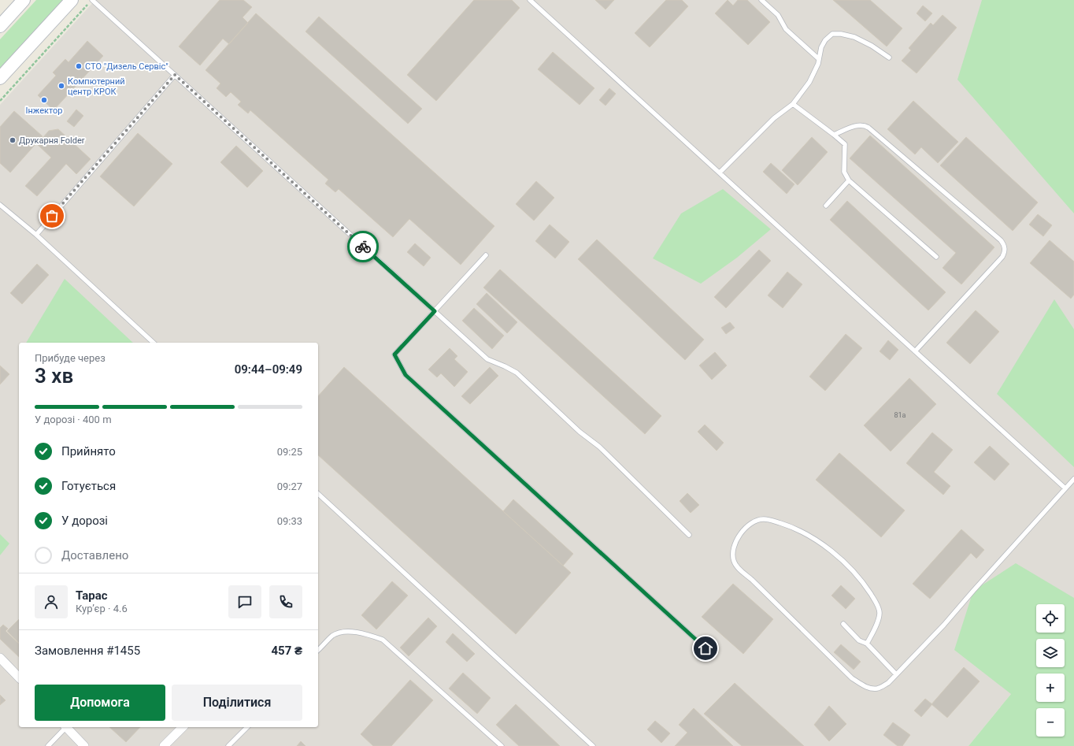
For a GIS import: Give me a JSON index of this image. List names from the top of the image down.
{
  "places": [
    "СТО \"Дизель Сервіс\"",
    "Компютерний центр КРОК",
    "Інжектор",
    "Друкарня Folder"
  ],
  "house_numbers": ["81а"],
  "page": {
    "heading": ["3 хв", "Прибуде через", "09:44–09:49"],
    "panel": [
      "Тарас",
      "Кур’єр · 4.6",
      "Замовлення #1455",
      "457 ₴"
    ],
    "bar": "У дорозі · 400 m",
    "list": [
      ["Прийнято", "09:25"],
      ["Готується", "09:27"],
      ["У дорозі", "09:33"],
      "Доставлено"
    ],
    "map_buttons": ["+", "−"],
    "buttons": ["Допомога", "Поділитися"]
  }
}
